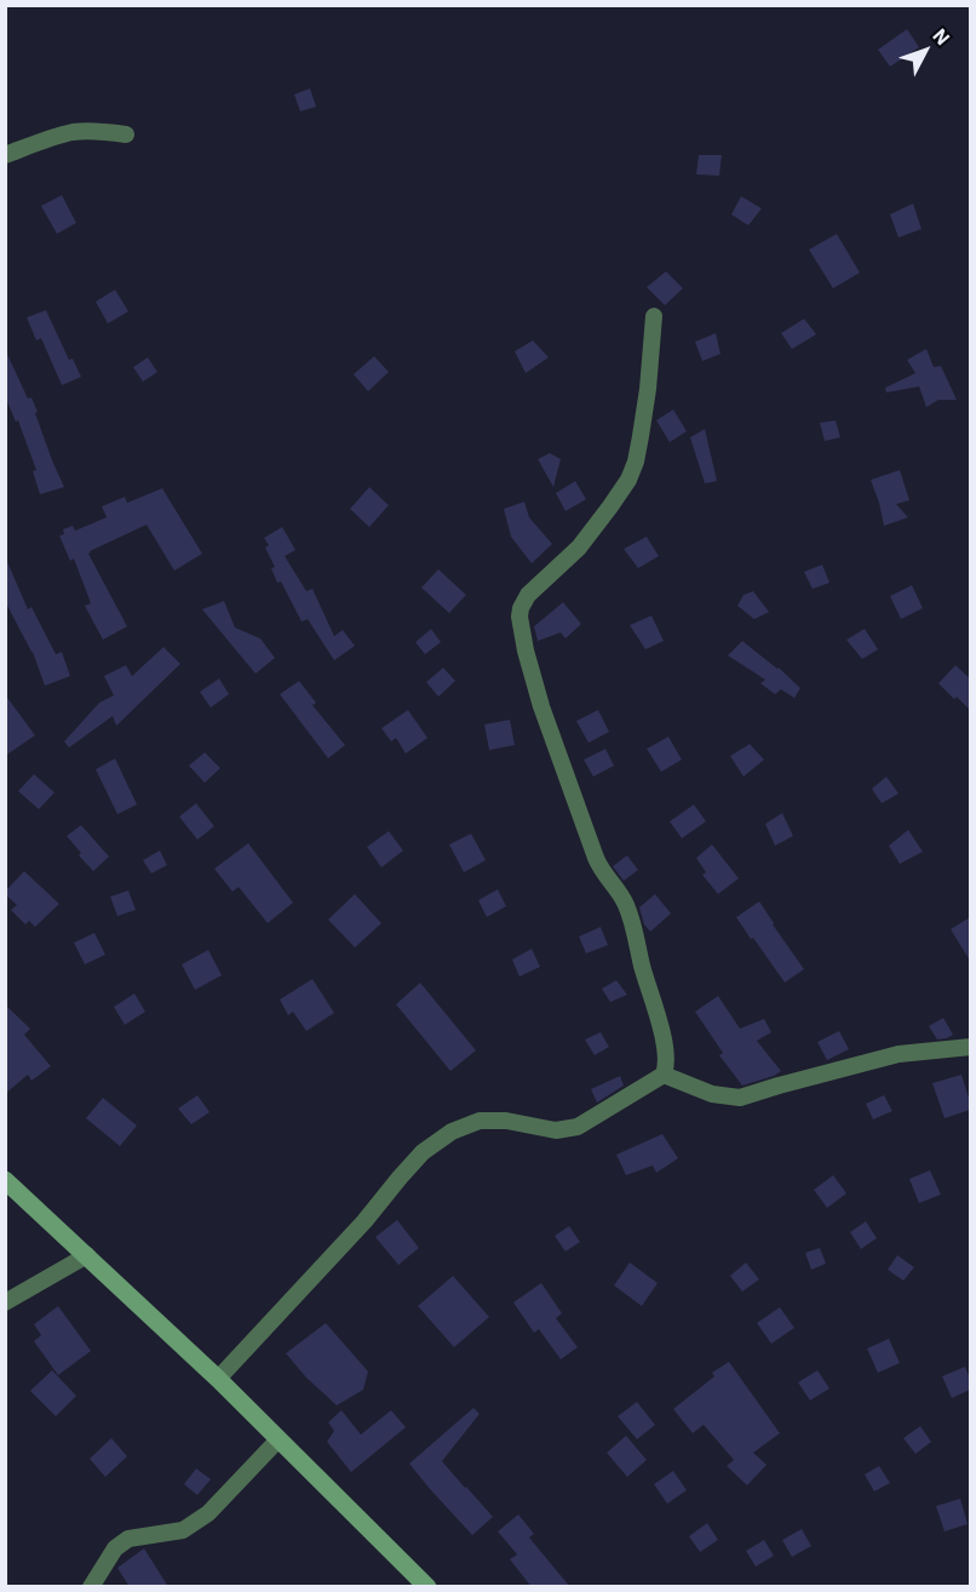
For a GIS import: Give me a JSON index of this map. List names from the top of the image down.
{
  "north": "top right"
}
